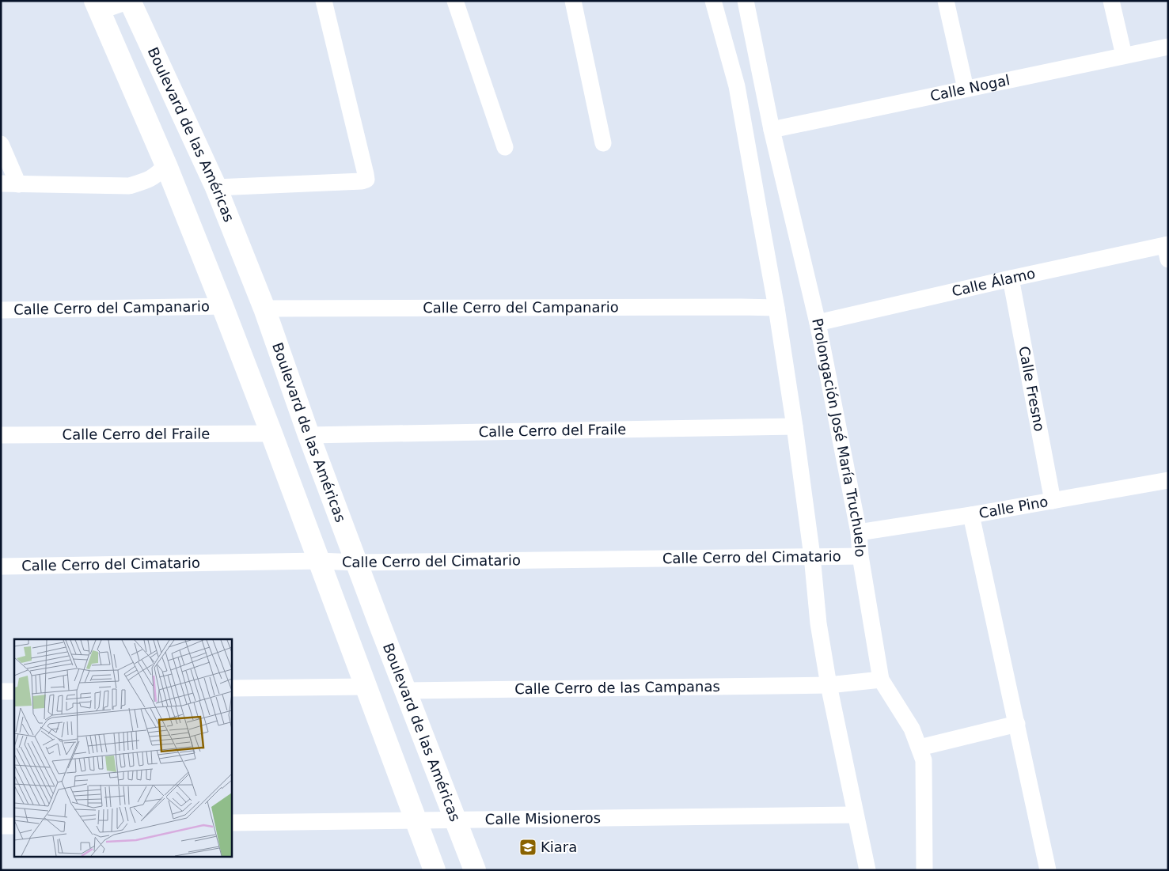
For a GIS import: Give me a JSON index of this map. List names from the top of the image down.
{
  "streets": {
    "main road": ["Boulevard de las Américas"],
    "street": [
      "Calle Nogal",
      "Calle Álamo",
      "Calle Cerro del Campanario",
      "Calle Fresno",
      "Calle Cerro del Fraile",
      "Prolongación José María Truchuelo",
      "Calle Pino",
      "Calle Cerro del Cimatario",
      "Calle Cerro de las Campanas",
      "Calle Misioneros"
    ]
  },
  "crossings": [
    ["Calle Nogal", "Prolongación José María Truchuelo"],
    ["Boulevard de las Américas", "Calle Cerro del Campanario"],
    ["Boulevard de las Américas", "Calle Cerro del Fraile"],
    ["Boulevard de las Américas", "Calle Cerro del Cimatario"],
    ["Boulevard de las Américas", "Calle Cerro de las Campanas"],
    ["Boulevard de las Américas", "Calle Misioneros"],
    ["Calle Álamo", "Calle Fresno"],
    ["Calle Álamo", "Prolongación José María Truchuelo"],
    ["Calle Fresno", "Calle Pino"],
    ["Prolongación José María Truchuelo", "Calle Pino"],
    ["Prolongación José María Truchuelo", "Calle Cerro del Cimatario"],
    ["Prolongación José María Truchuelo", "Calle Cerro de las Campanas"]
  ],
  "places": {
    "school or university": ["Kiara"]
  }
}
